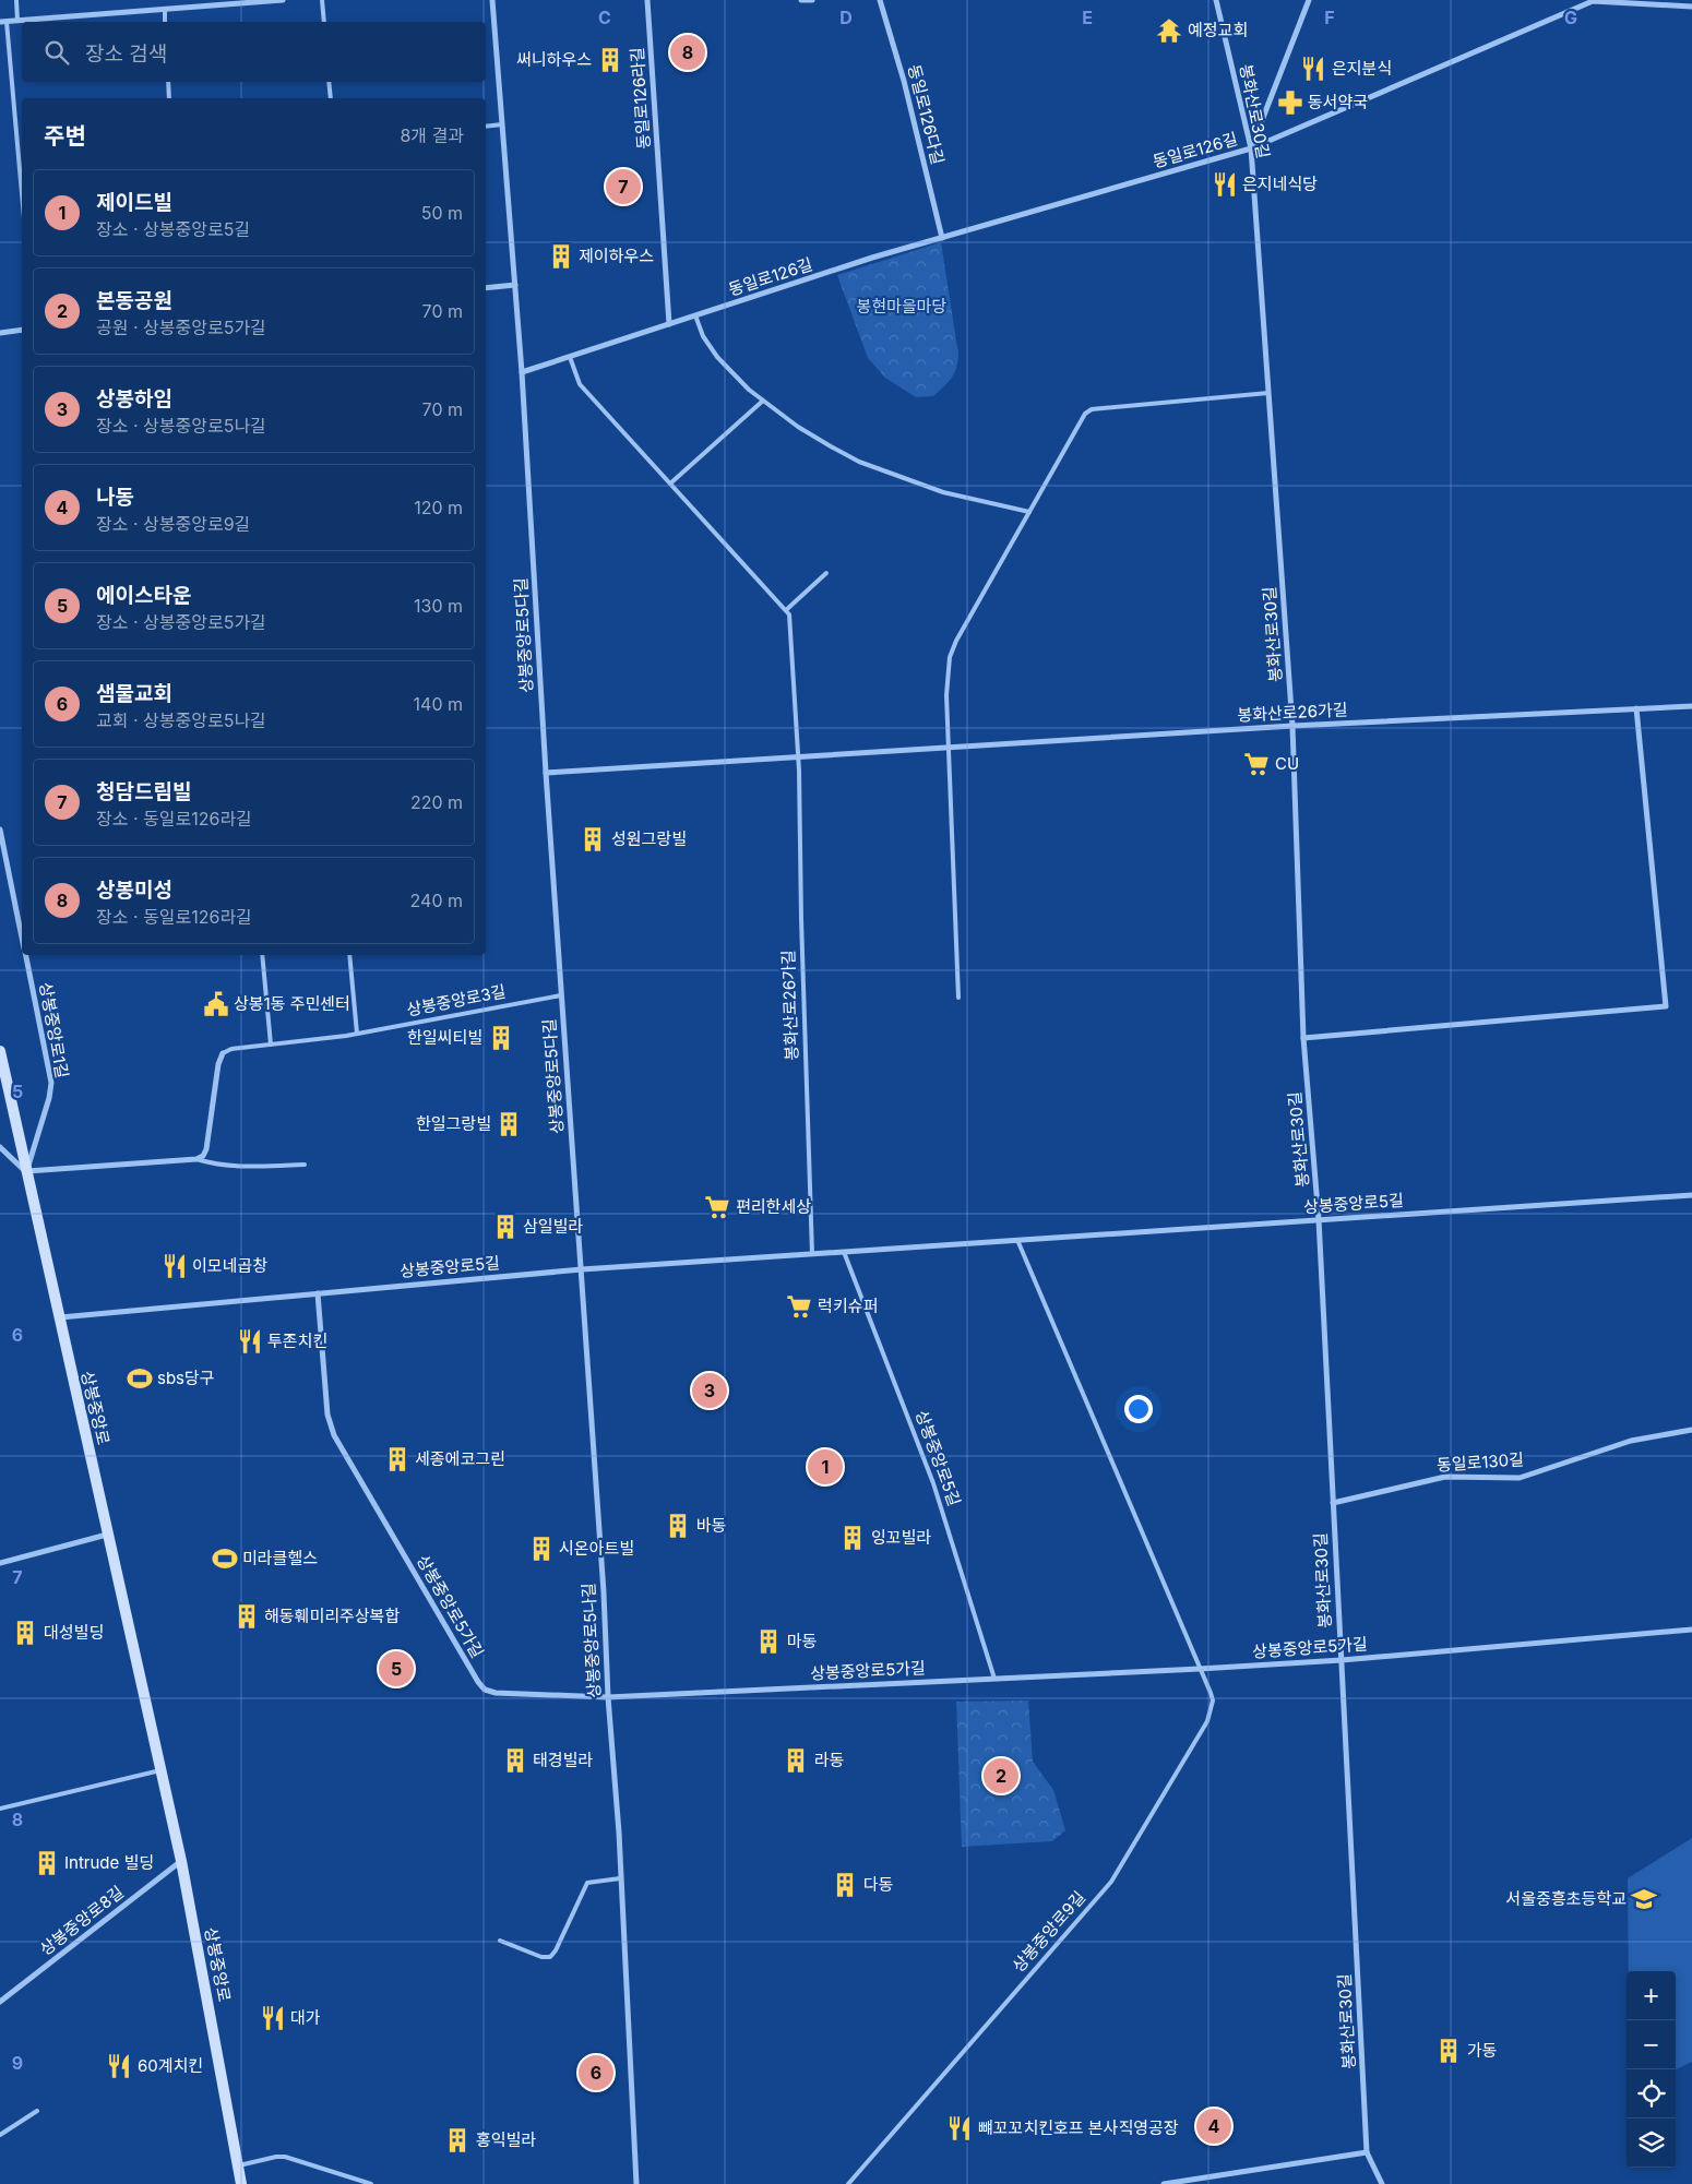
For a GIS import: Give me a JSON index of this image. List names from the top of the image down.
{
  "streets": {
    "main road": ["상봉중앙로"],
    "street": [
      "동일로126라길",
      "봉화산로30길",
      "동일로126다길",
      "동일로126길",
      "상봉중앙로5다길",
      "봉화산로26가길",
      "상봉중앙로3길",
      "상봉중앙로1길",
      "상봉중앙로5길",
      "동일로130길",
      "상봉중앙로5가길",
      "상봉중앙로5나길",
      "상봉중앙로8길"
    ],
    "lane": ["상봉중앙로9길"]
  },
  "crossings": [
    ["동일로126라길", "동일로126길"],
    ["봉화산로30길", "동일로126길"],
    ["봉화산로30길", "봉화산로26가길"],
    ["봉화산로30길", "상봉중앙로5길"],
    ["봉화산로30길", "동일로130길"],
    ["봉화산로30길", "상봉중앙로5가길"],
    ["동일로126다길", "동일로126길"],
    ["동일로126길", "상봉중앙로5다길"],
    ["상봉중앙로5다길", "봉화산로26가길"],
    ["상봉중앙로5다길", "상봉중앙로3길"],
    ["상봉중앙로5다길", "상봉중앙로5길"],
    ["상봉중앙로5다길", "상봉중앙로5나길"],
    ["봉화산로26가길", "상봉중앙로5길"],
    ["상봉중앙로1길", "상봉중앙로"],
    ["상봉중앙로5길", "상봉중앙로"],
    ["상봉중앙로5길", "상봉중앙로5가길"],
    ["상봉중앙로5길", "상봉중앙로5나길"],
    ["상봉중앙로", "상봉중앙로8길"],
    ["상봉중앙로5가길", "상봉중앙로5나길"],
    ["상봉중앙로5가길", "상봉중앙로9길"]
  ],
  "parks": ["봉현마을마당"],
  "places": {
    "temple": ["예정교회"],
    "building": [
      "써니하우스",
      "제이하우스",
      "성원그랑빌",
      "한일씨티빌",
      "한일그랑빌",
      "삼일빌라",
      "세종에코그린",
      "바동",
      "잉꼬빌라",
      "시온아트빌",
      "해동훼미리주상복합",
      "대성빌딩",
      "마동",
      "태경빌라",
      "라동",
      "Intrude 빌딩",
      "다동",
      "가동",
      "홍익빌라"
    ],
    "restaurant": [
      "은지분식",
      "은지네식당",
      "이모네곱창",
      "투존치킨",
      "대가",
      "60계치킨",
      "뺴꼬꼬치킨호프 본사직영공장"
    ],
    "pharmacy": ["동서약국"],
    "supermarket": ["CU", "편리한세상", "럭키슈퍼"],
    "public building": ["상봉1동 주민센터"],
    "sports": ["sbs당구", "미라클헬스"],
    "school or university": ["서울중흥초등학교"]
  },
  "page": {
    "search": "장소 검색",
    "pins": [
      "8",
      "7",
      "3",
      "1",
      "5",
      "2",
      "6",
      "4"
    ],
    "heading": ["주변", "8개 결과"],
    "list": [
      {
        "mark": "1",
        "name": "제이드빌",
        "note": "장소 · 상봉중앙로5길",
        "value": "50 m"
      },
      {
        "mark": "2",
        "name": "본동공원",
        "note": "공원 · 상봉중앙로5가길",
        "value": "70 m"
      },
      {
        "mark": "3",
        "name": "상봉하임",
        "note": "장소 · 상봉중앙로5나길",
        "value": "70 m"
      },
      {
        "mark": "4",
        "name": "나동",
        "note": "장소 · 상봉중앙로9길",
        "value": "120 m"
      },
      {
        "mark": "5",
        "name": "에이스타운",
        "note": "장소 · 상봉중앙로5가길",
        "value": "130 m"
      },
      {
        "mark": "6",
        "name": "샘물교회",
        "note": "교회 · 상봉중앙로5나길",
        "value": "140 m"
      },
      {
        "mark": "7",
        "name": "청담드림빌",
        "note": "장소 · 동일로126라길",
        "value": "220 m"
      },
      {
        "mark": "8",
        "name": "상봉미성",
        "note": "장소 · 동일로126라길",
        "value": "240 m"
      }
    ],
    "map_buttons": ["+", "−"]
  },
  "grid": {
    "columns": [
      "C",
      "D",
      "E",
      "F",
      "G"
    ],
    "rows": [
      "5",
      "6",
      "7",
      "8",
      "9"
    ]
  }
}
